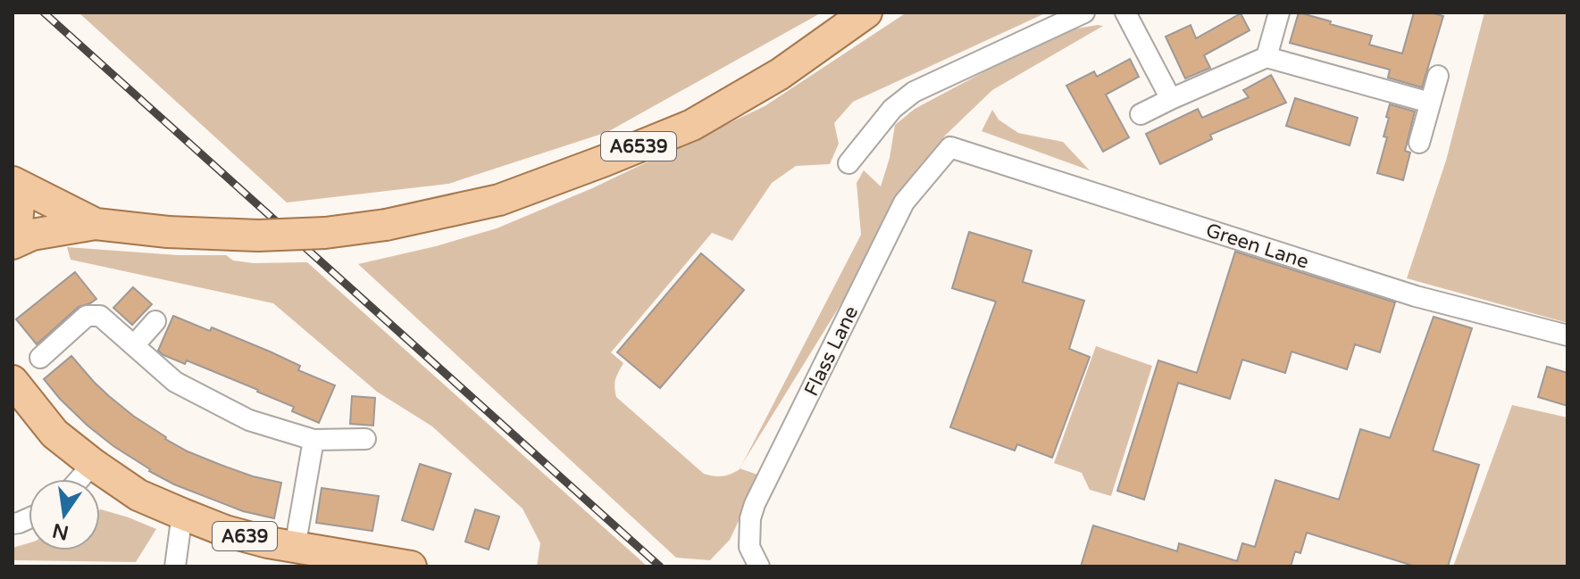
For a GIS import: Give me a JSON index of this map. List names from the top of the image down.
{
  "streets": {
    "main road": ["A6539", "A639"],
    "street": ["Green Lane", "Flass Lane"]
  },
  "crossings": [
    ["Green Lane", "Flass Lane"]
  ],
  "north": "bottom"
}
